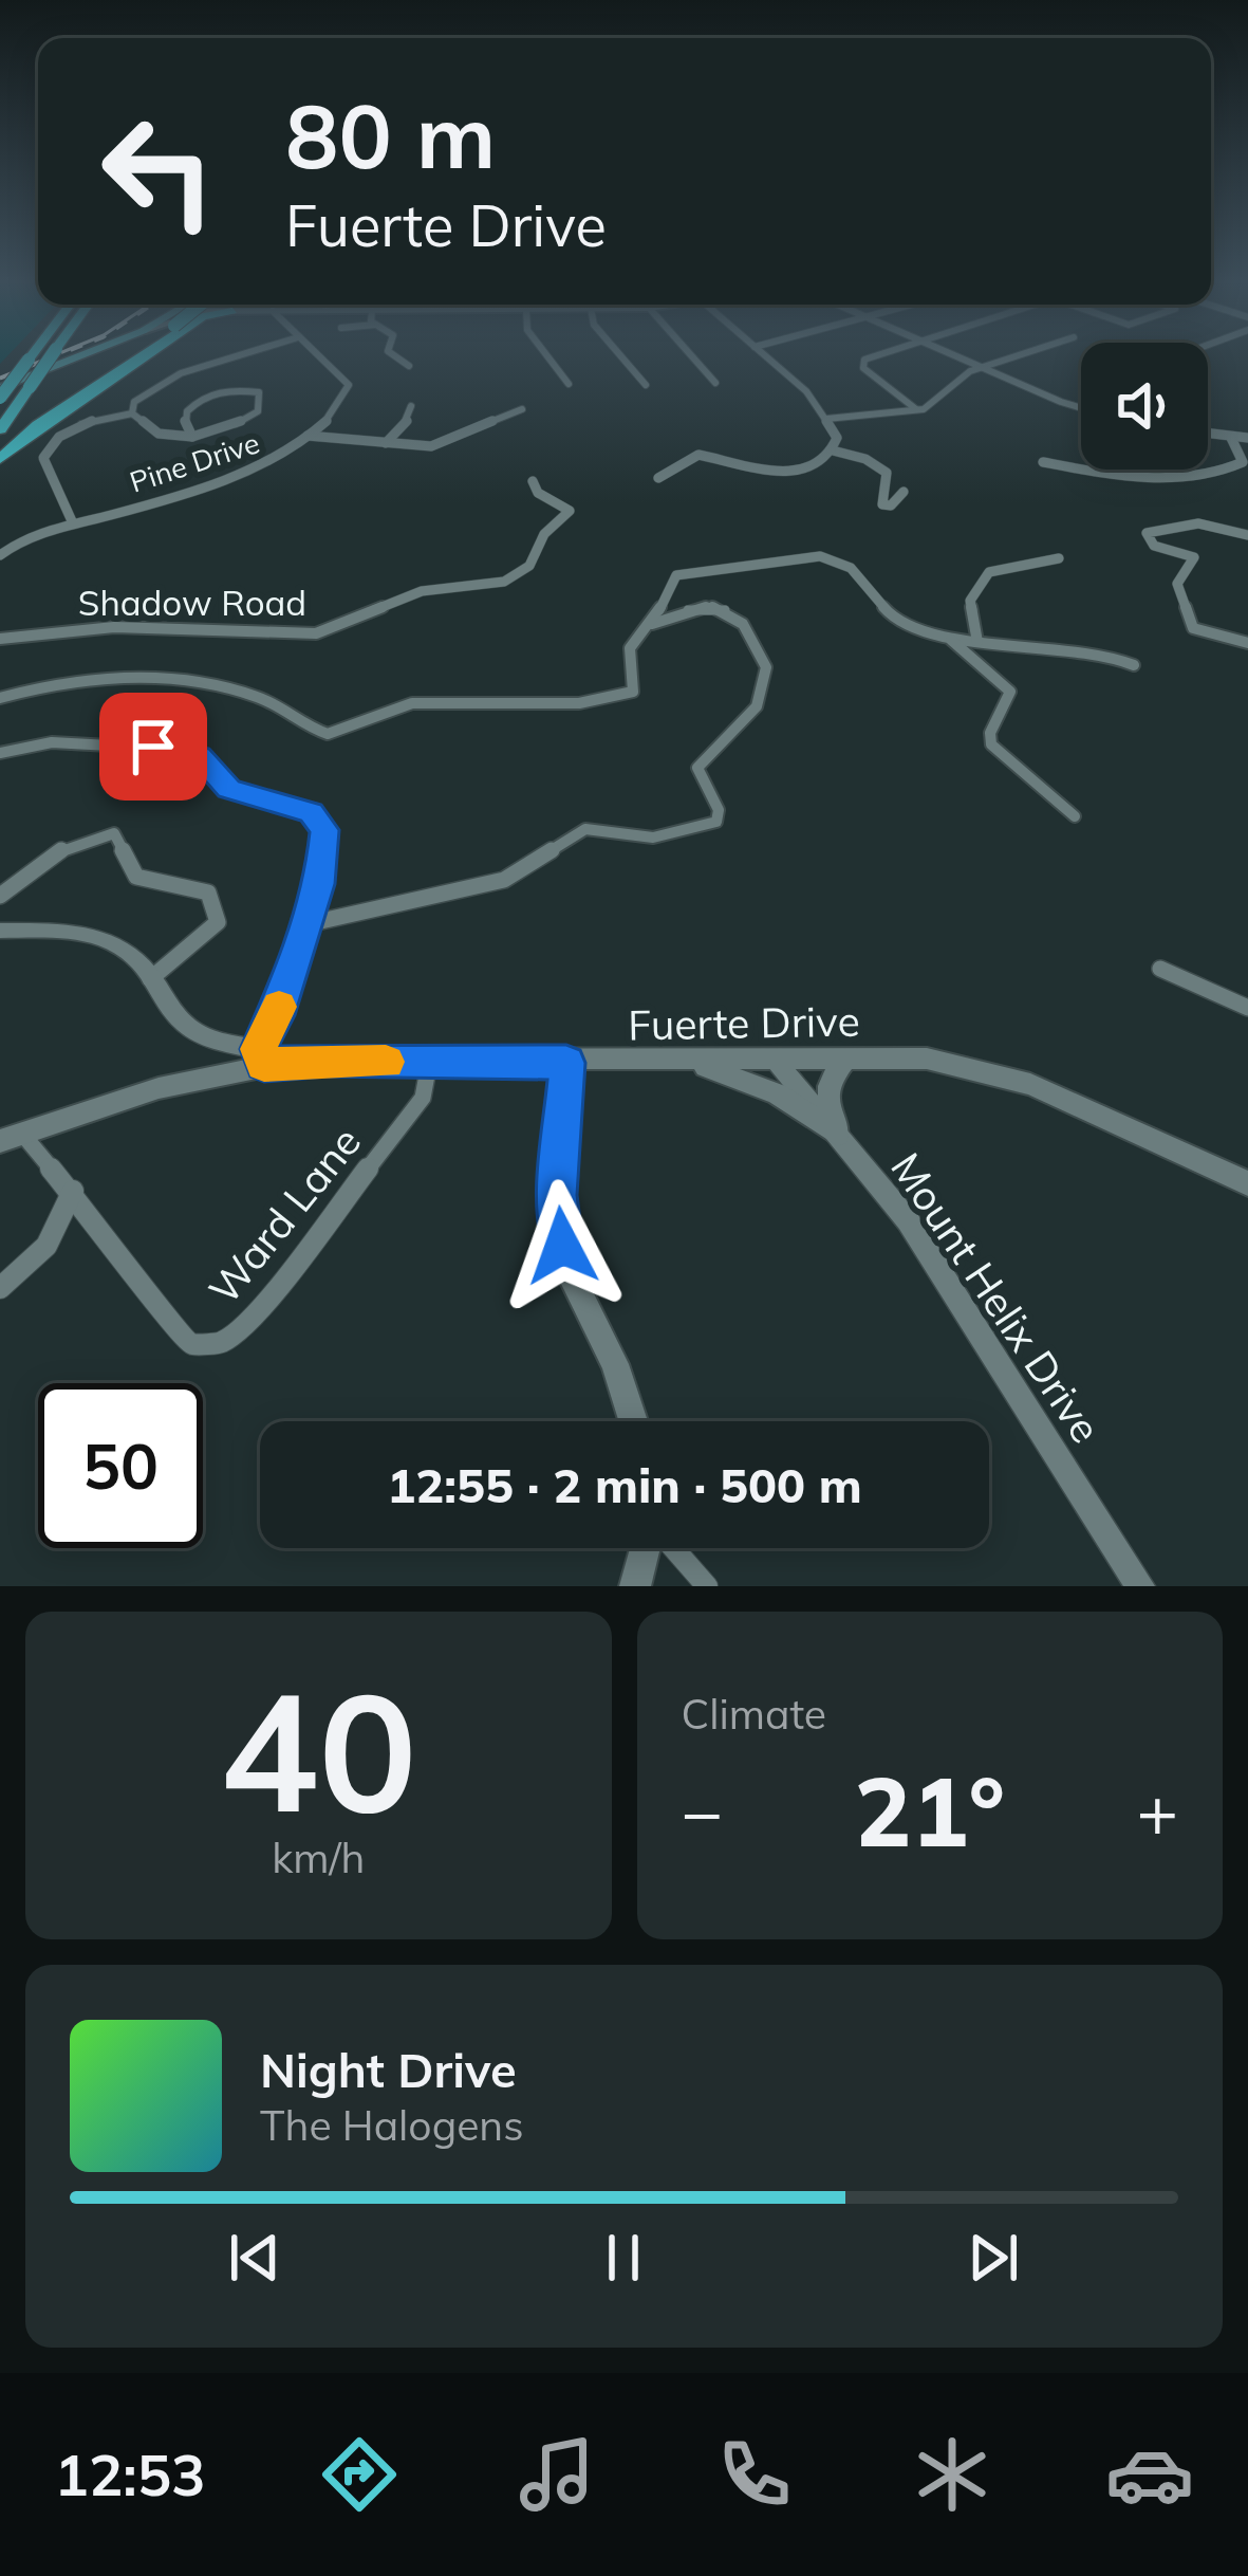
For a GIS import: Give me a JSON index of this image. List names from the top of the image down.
{
  "streets": {
    "main road": ["Fuerte Drive"],
    "street": [
      "Pine Drive",
      "Shadow Road",
      "Ward Lane",
      "Mount Helix Drive"
    ]
  },
  "crossings": [
    ["Fuerte Drive", "Ward Lane"],
    ["Fuerte Drive", "Mount Helix Drive"]
  ],
  "page": {
    "turn": ["80 m", "Fuerte Drive"],
    "limit": "50",
    "trip": "12:55 · 2 min · 500 m",
    "tile": [
      ["40", "km/h"],
      "Climate"
    ],
    "heat": ["−", "21°", "+"],
    "song": ["Night Drive", "The Halogens"],
    "tabs": "12:53"
  }
}
